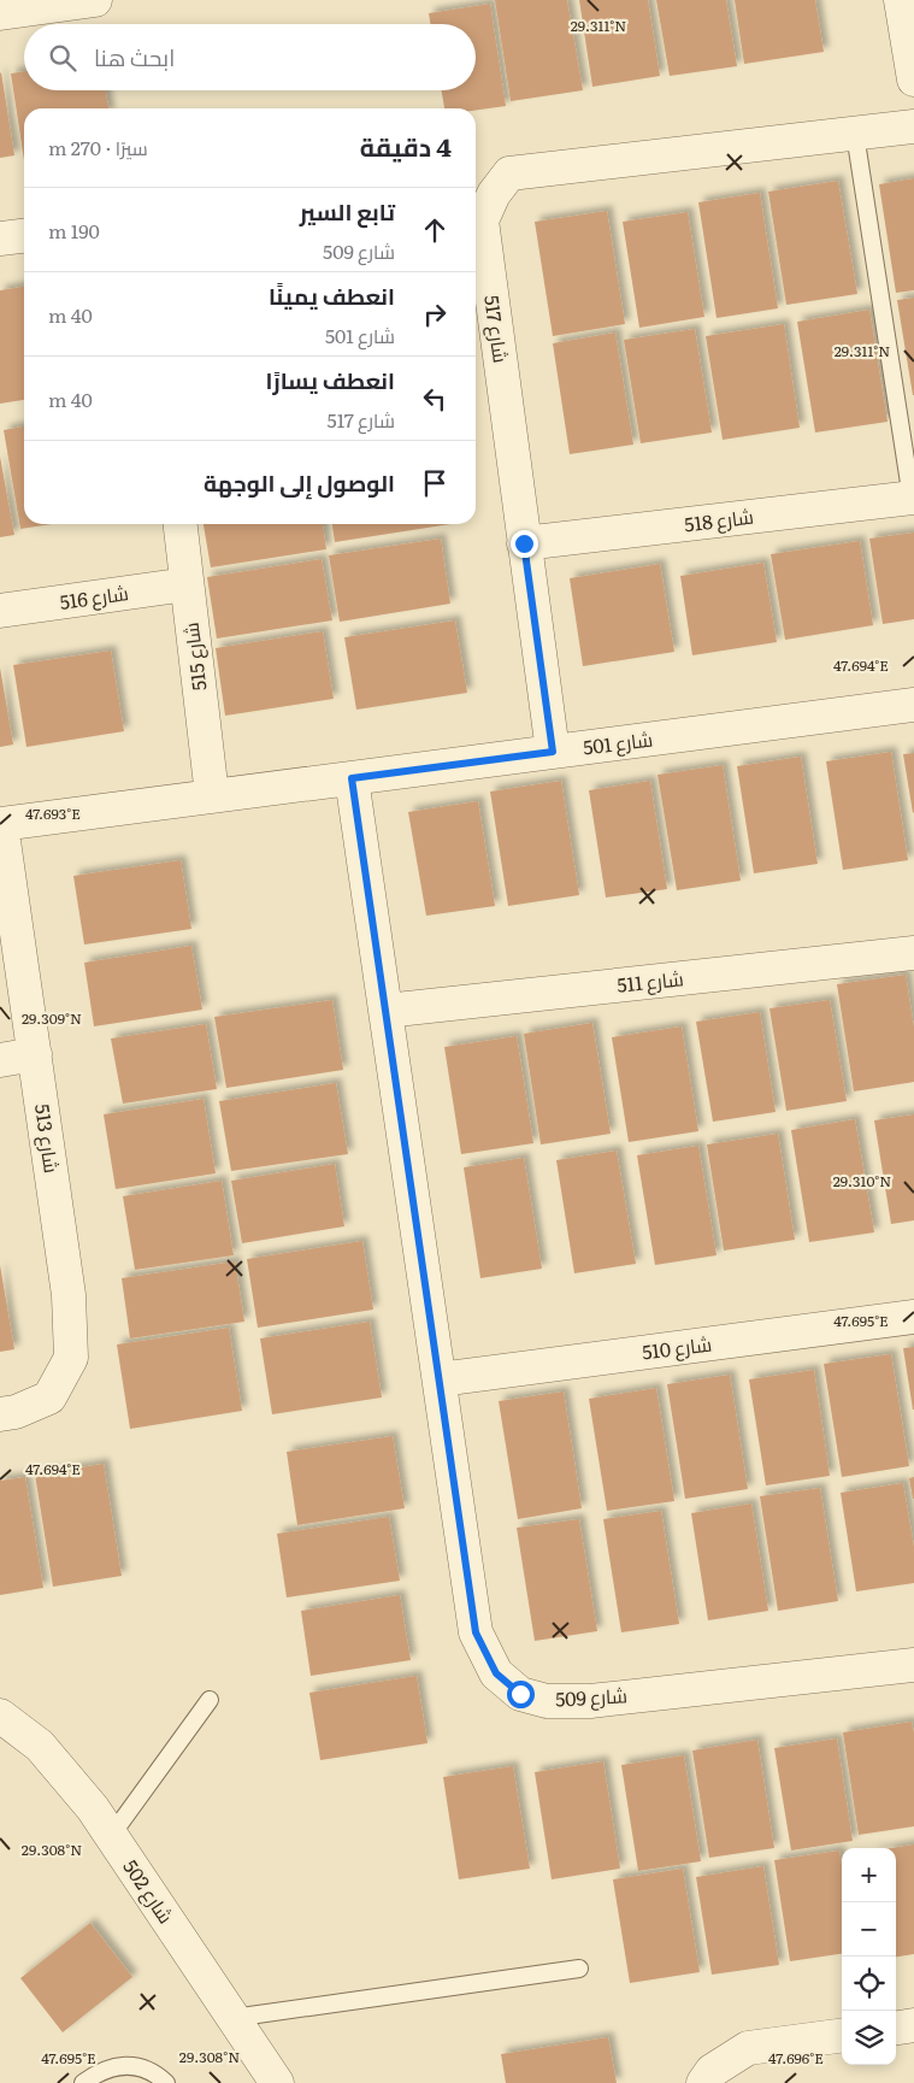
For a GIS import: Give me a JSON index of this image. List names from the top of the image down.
{
  "streets": {
    "street": [
      "شارع 517",
      "شارع 518",
      "شارع 516",
      "شارع 515",
      "شارع 501",
      "شارع 511",
      "شارع 513",
      "شارع 510",
      "شارع 509",
      "شارع 502"
    ]
  },
  "crossings": [
    ["شارع 517", "شارع 518"],
    ["شارع 517", "شارع 501"],
    ["شارع 516", "شارع 515"],
    ["شارع 515", "شارع 501"],
    ["شارع 501", "شارع 513"],
    ["شارع 501", "شارع 509"],
    ["شارع 511", "شارع 509"],
    ["شارع 510", "شارع 509"]
  ],
  "page": {
    "search": "ابحث هنا",
    "heading": ["4 دقيقة", "سيرًا · 270 m"],
    "list": [
      ["تابع السير", "شارع 509", "190 m"],
      ["انعطف يمينًا", "شارع 501", "40 m"],
      ["انعطف يسارًا", "شارع 517", "40 m"],
      "الوصول إلى الوجهة"
    ],
    "map_buttons": ["+", "−"]
  },
  "coordinates": [
    "29.311°N",
    "47.694°E",
    "47.693°E",
    "29.309°N",
    "29.310°N",
    "47.695°E",
    "29.308°N",
    "47.696°E"
  ]
}
